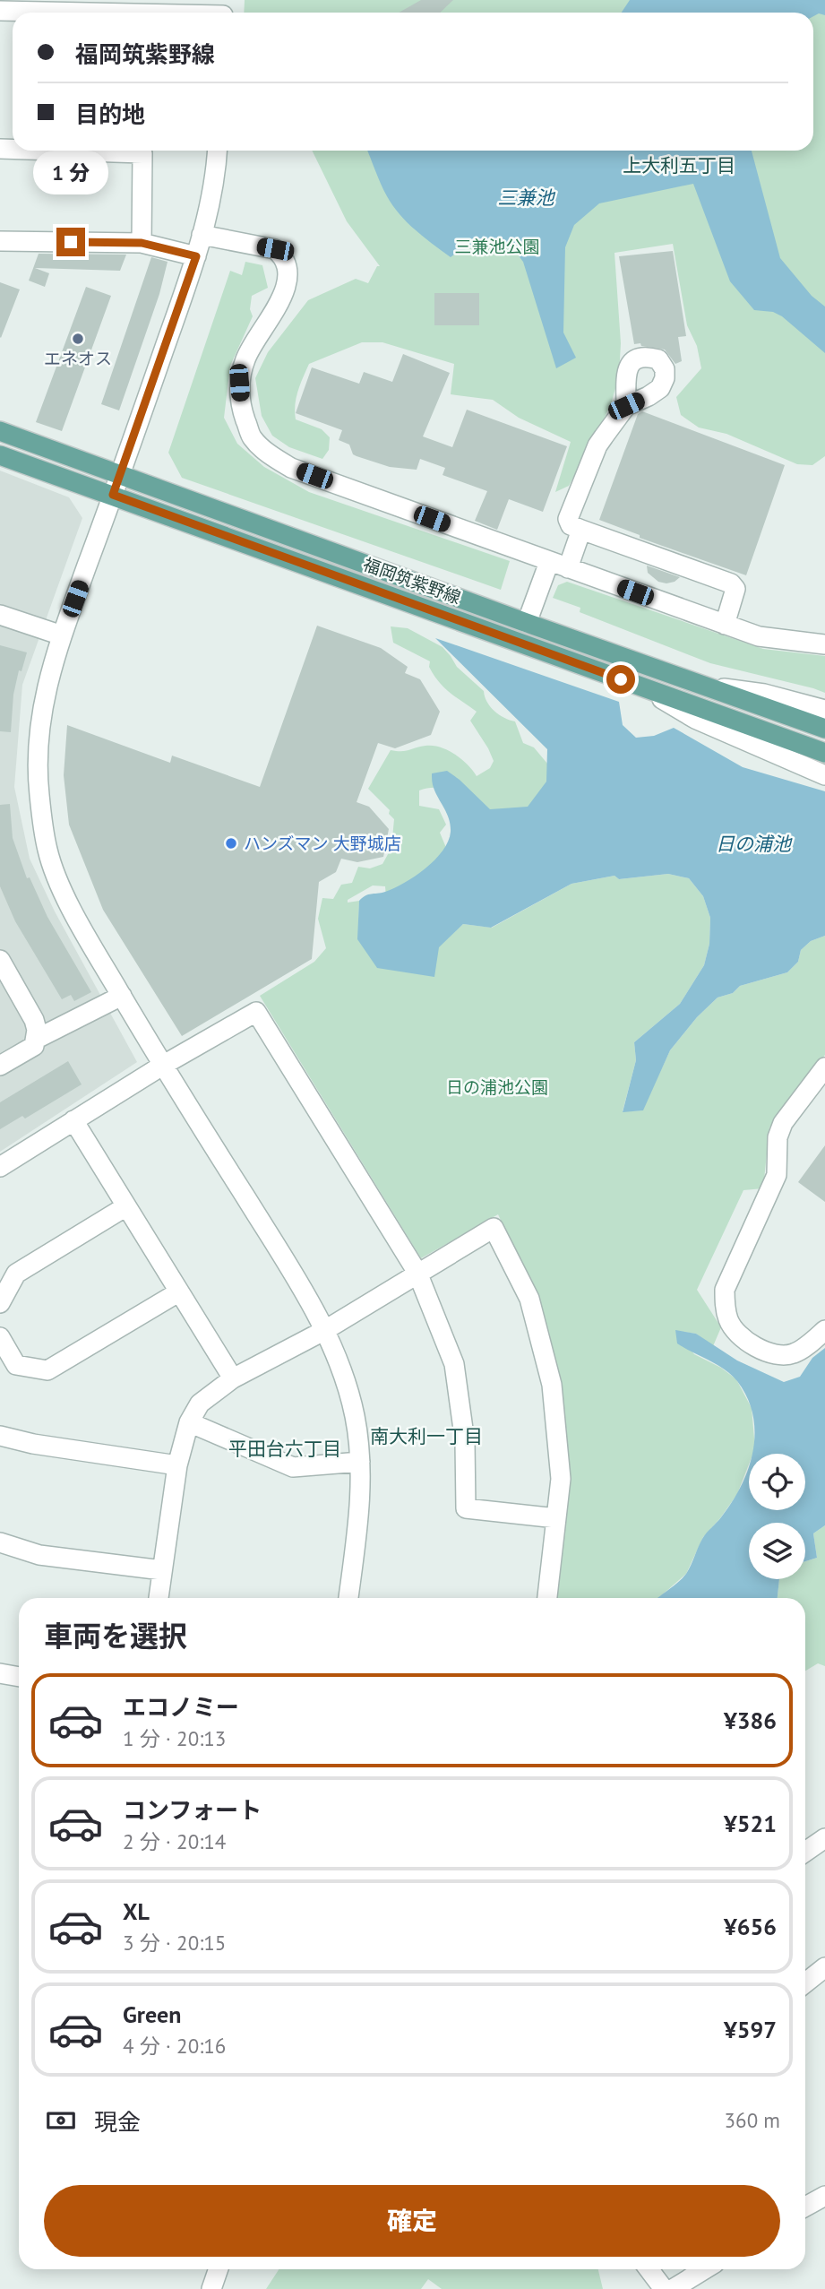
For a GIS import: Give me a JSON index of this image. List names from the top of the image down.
{
  "streets": {
    "main road": ["福岡筑紫野線"]
  },
  "districts": ["上大利五丁目", "南大利一丁目", "平田台六丁目"],
  "water": ["三兼池", "日の浦池"],
  "parks": ["三兼池公園", "日の浦池公園"],
  "places": ["エネオス", "ハンズマン 大野城店"],
  "page": {
    "banner": ["福岡筑紫野線", "目的地"],
    "bubble": "1 分",
    "heading": "車両を選択",
    "list": [
      {
        "name": "エコノミー",
        "note": "1 分 · 20:13",
        "value": "¥386"
      },
      {
        "name": "コンフォート",
        "note": "2 分 · 20:14",
        "value": "¥521"
      },
      {
        "name": "XL",
        "note": "3 分 · 20:15",
        "value": "¥656"
      },
      {
        "name": "Green",
        "note": "4 分 · 20:16",
        "value": "¥597"
      }
    ],
    "pay": ["現金", "360 m"],
    "buttons": "確定"
  }
}
